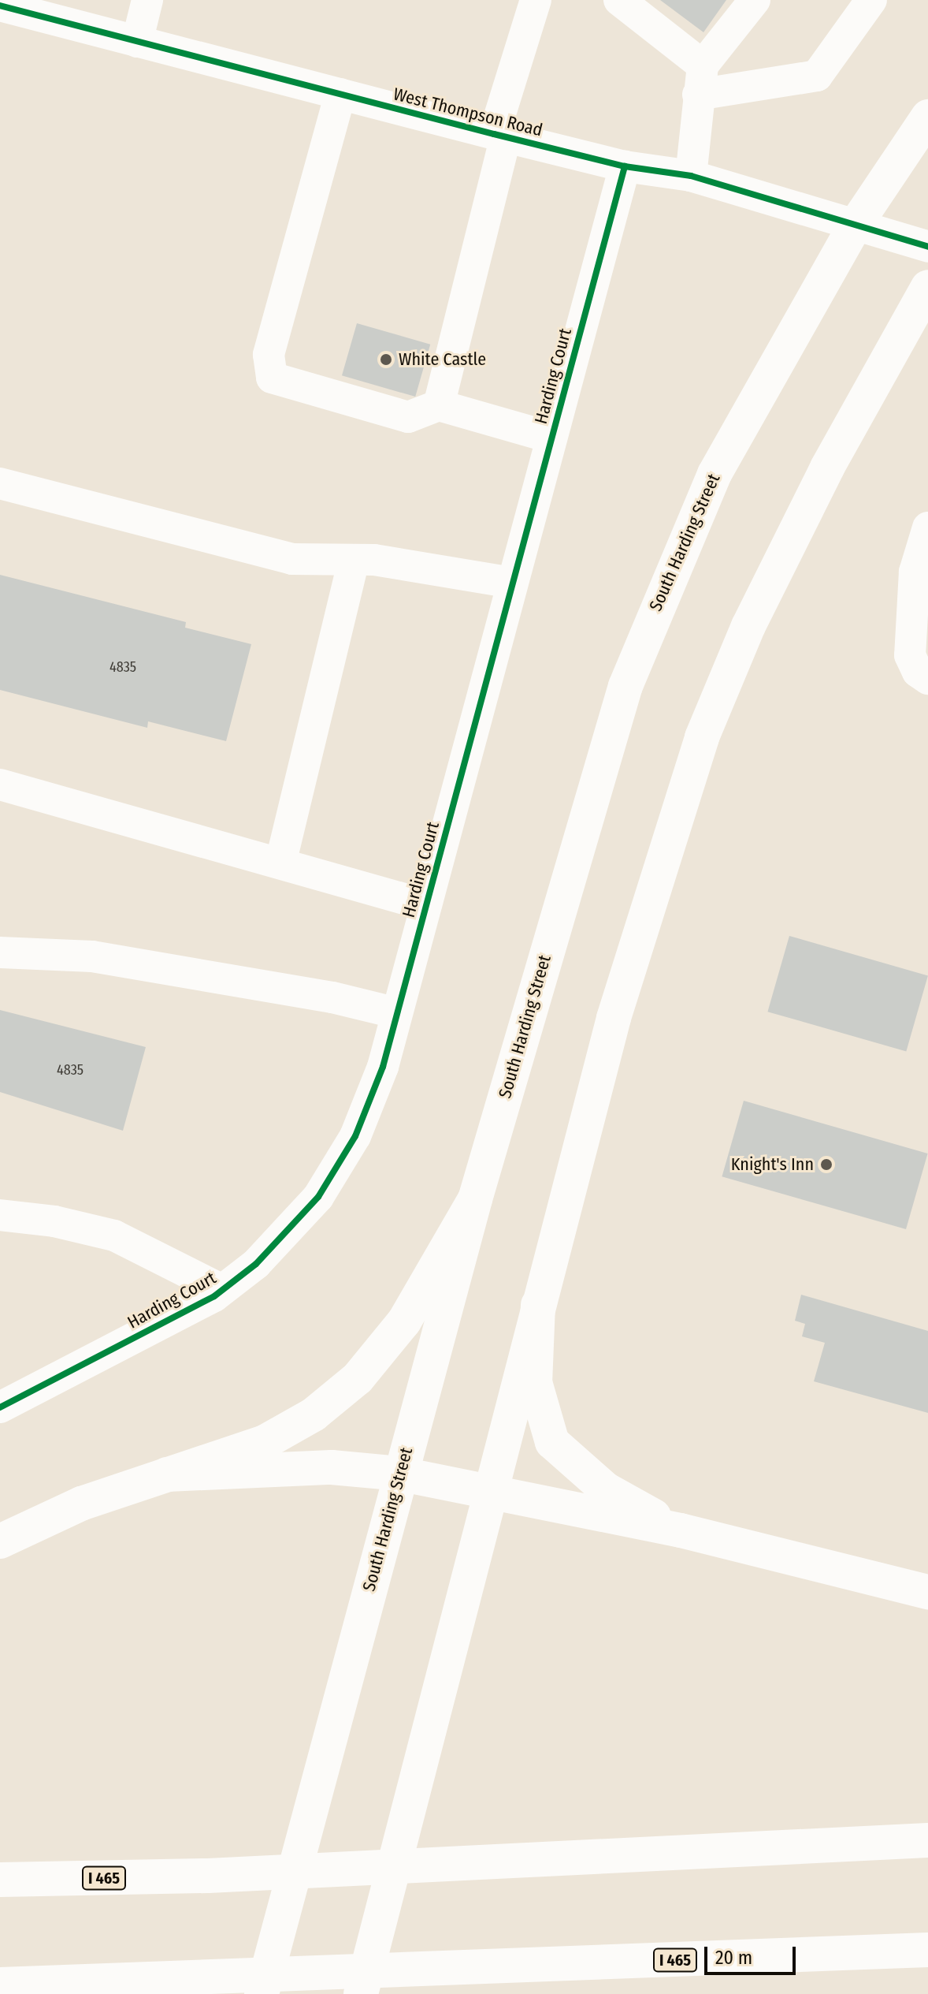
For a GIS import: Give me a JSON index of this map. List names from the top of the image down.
{
  "streets": {
    "main road": ["South Harding Street", "I 465"],
    "street": ["West Thompson Road", "Harding Court"]
  },
  "crossings": [
    ["West Thompson Road", "Harding Court"],
    ["West Thompson Road", "South Harding Street"]
  ],
  "places": ["White Castle", "Knight's Inn"],
  "house_numbers": ["4835", "4835"],
  "scale_bar": "20 m"
}
